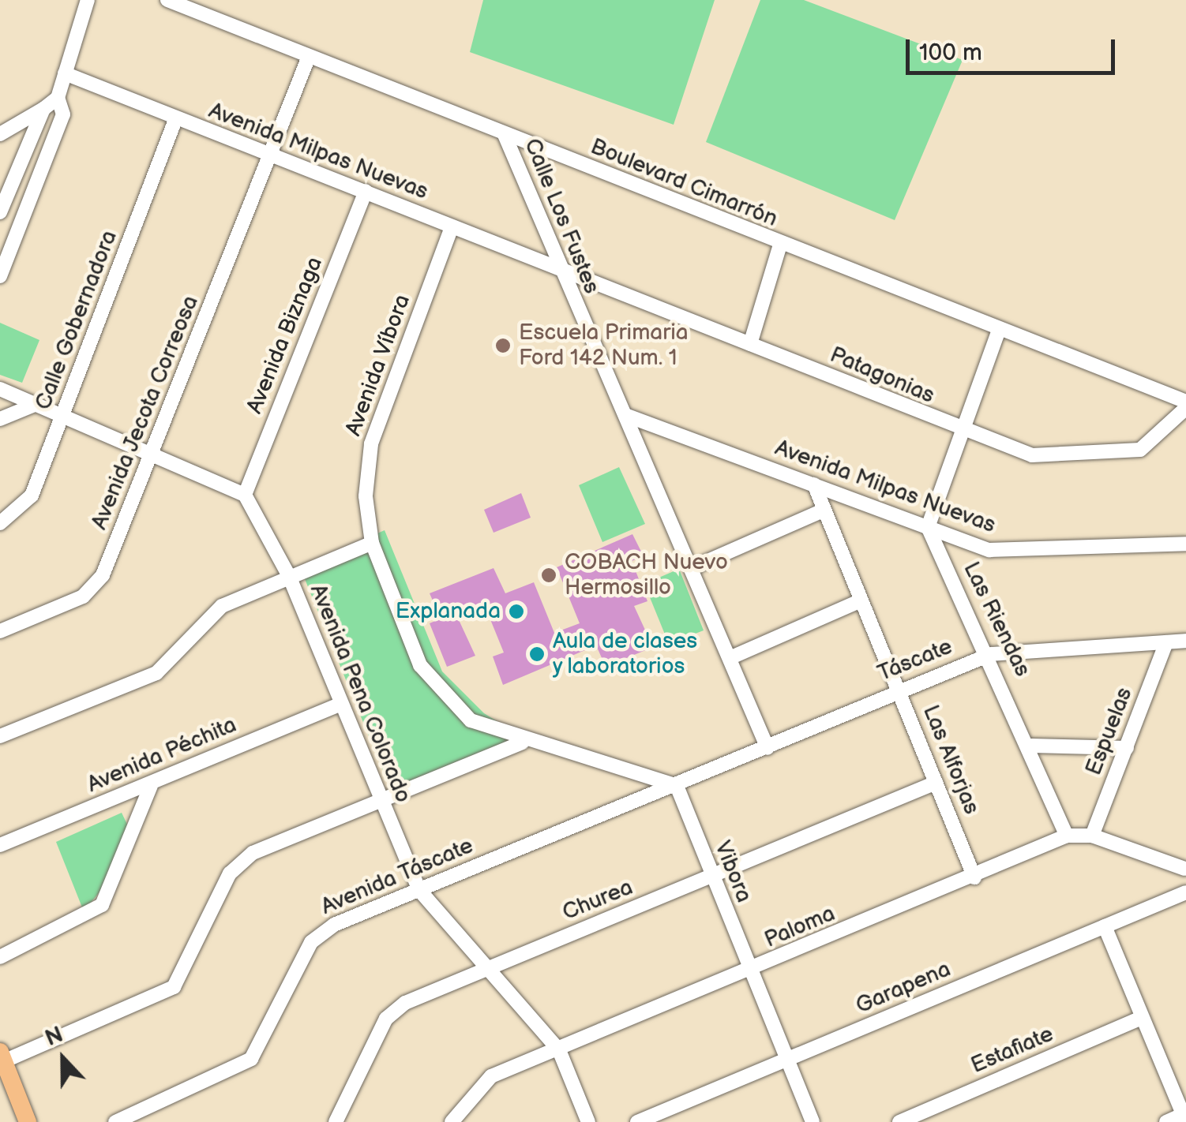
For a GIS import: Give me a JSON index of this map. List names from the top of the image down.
{
  "streets": {
    "street": [
      "Avenida Milpas Nuevas",
      "Boulevard Cimarrón",
      "Calle Los Fustes",
      "Calle Gobernadora",
      "Avenida Biznaga",
      "Avenida Víbora",
      "Patagonias",
      "Avenida Jecota Correosa",
      "Las Riendas",
      "Táscate",
      "Avenida Pena Colorado",
      "Espuelas",
      "Avenida Péchita",
      "Las Alforjas",
      "Vibora",
      "Avenida Táscate",
      "Churea",
      "Paloma",
      "Garapena",
      "Estafiate"
    ]
  },
  "crossings": [
    ["Avenida Milpas Nuevas", "Calle Los Fustes"],
    ["Avenida Milpas Nuevas", "Calle Gobernadora"],
    ["Avenida Milpas Nuevas", "Avenida Biznaga"],
    ["Avenida Milpas Nuevas", "Avenida Víbora"],
    ["Avenida Milpas Nuevas", "Patagonias"],
    ["Avenida Milpas Nuevas", "Avenida Jecota Correosa"],
    ["Avenida Milpas Nuevas", "Las Riendas"],
    ["Avenida Milpas Nuevas", "Las Alforjas"],
    ["Boulevard Cimarrón", "Calle Los Fustes"],
    ["Boulevard Cimarrón", "Avenida Jecota Correosa"],
    ["Calle Los Fustes", "Patagonias"],
    ["Calle Los Fustes", "Táscate"],
    ["Avenida Biznaga", "Avenida Pena Colorado"],
    ["Las Riendas", "Táscate"],
    ["Las Riendas", "Paloma"],
    ["Táscate", "Espuelas"],
    ["Táscate", "Las Alforjas"],
    ["Táscate", "Vibora"],
    ["Táscate", "Avenida Táscate"],
    ["Avenida Pena Colorado", "Avenida Péchita"],
    ["Avenida Pena Colorado", "Avenida Táscate"],
    ["Avenida Pena Colorado", "Churea"],
    ["Avenida Pena Colorado", "Paloma"],
    ["Espuelas", "Paloma"],
    ["Las Alforjas", "Churea"],
    ["Las Alforjas", "Paloma"],
    ["Vibora", "Avenida Táscate"],
    ["Vibora", "Churea"],
    ["Vibora", "Paloma"],
    ["Vibora", "Garapena"]
  ],
  "places": [
    "Escuela Primaria Ford 142 Num. 1",
    "COBACH Nuevo Hermosillo",
    "Explanada",
    "Aula de clases y laboratorios"
  ],
  "scale_bar": "100 m",
  "north": "top"
}
